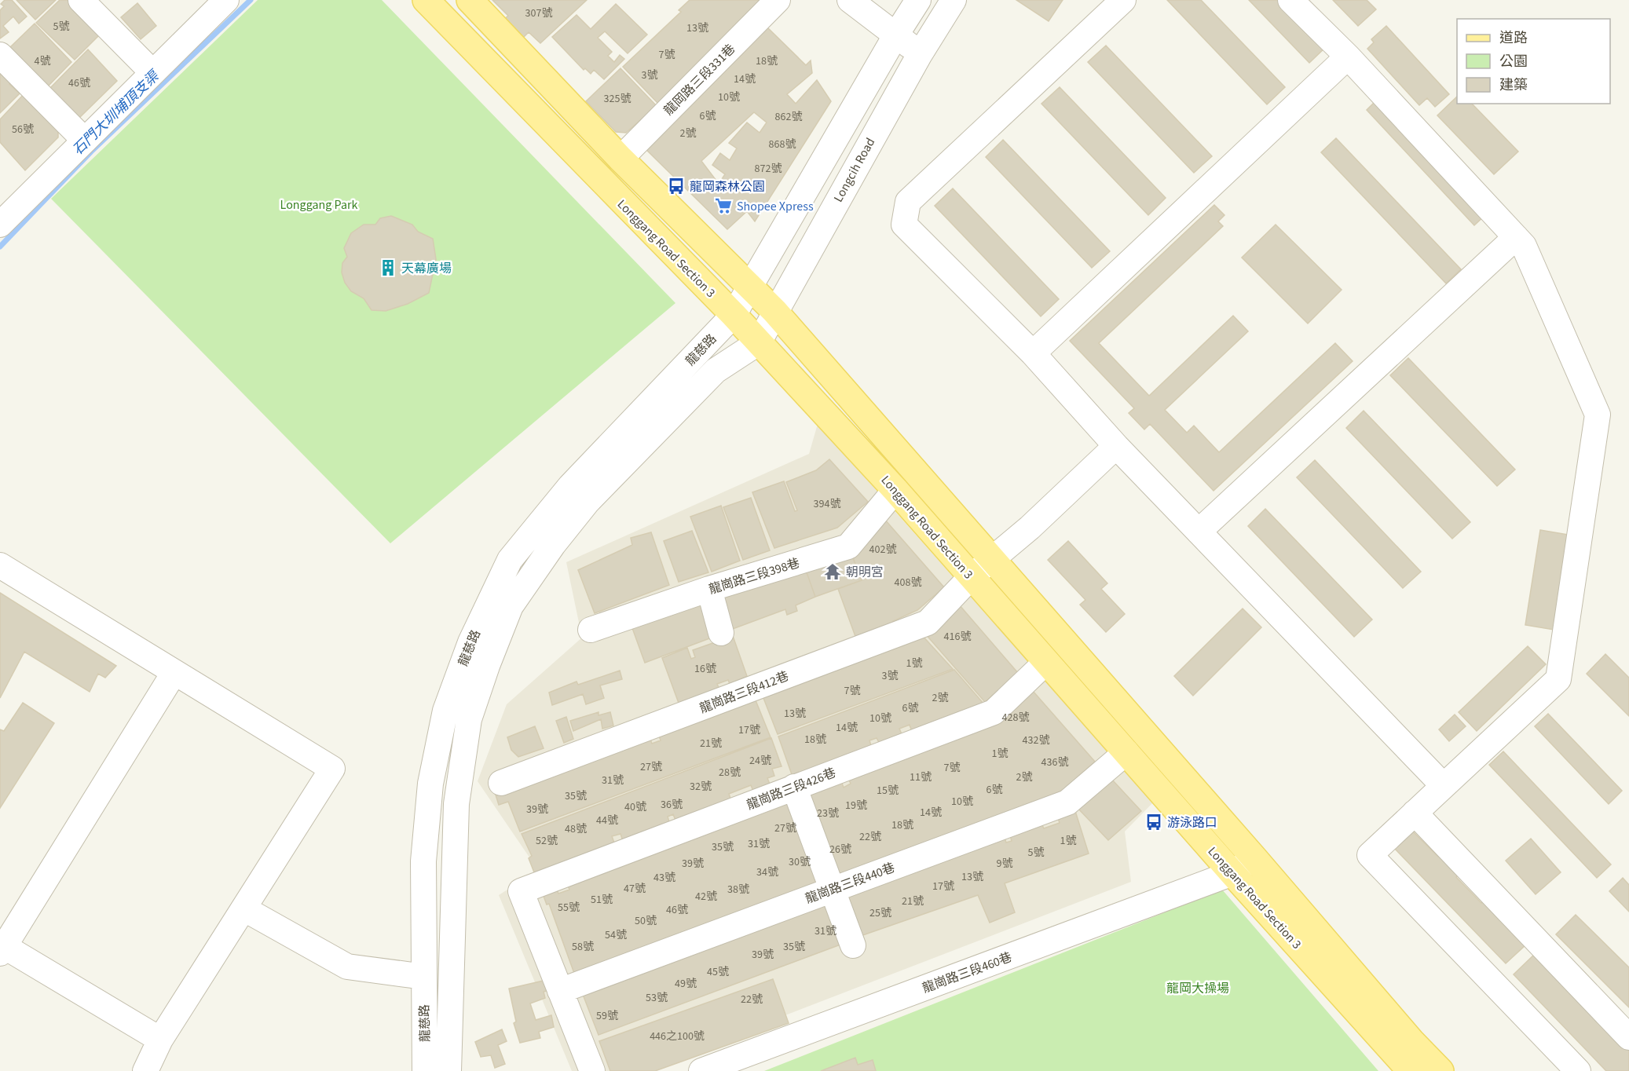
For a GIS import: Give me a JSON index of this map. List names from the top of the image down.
{
  "streets": {
    "main road": ["Longgang Road Section 3"],
    "street": [
      "龍岡路三段331巷",
      "Longcih Road",
      "龍慈路",
      "龍崗路三段398巷",
      "龍崗路三段412巷",
      "龍崗路三段426巷",
      "龍崗路三段440巷",
      "龍崗路三段460巷"
    ]
  },
  "crossings": [
    ["龍岡路三段331巷", "Longgang Road Section 3"],
    ["Longcih Road", "Longgang Road Section 3"],
    ["Longcih Road", "龍慈路"],
    ["Longgang Road Section 3", "龍慈路"],
    ["Longgang Road Section 3", "龍崗路三段398巷"],
    ["Longgang Road Section 3", "龍崗路三段412巷"],
    ["Longgang Road Section 3", "龍崗路三段426巷"],
    ["Longgang Road Section 3", "龍崗路三段440巷"],
    ["Longgang Road Section 3", "龍崗路三段460巷"],
    ["龍崗路三段426巷", "龍崗路三段440巷"]
  ],
  "water": ["石門大圳埔頂支渠"],
  "parks": ["Longgang Park", "龍岡大操場"],
  "places": {
    "bus stop": ["龍岡森林公園", "游泳路口"],
    "supermarket": ["Shopee Xpress"],
    "building": ["天幕廣場"],
    "temple": ["朝明宮"]
  },
  "house_numbers": [
    "307號",
    "5號",
    "13號",
    "7號",
    "4號",
    "18號",
    "3號",
    "14號",
    "46號",
    "10號",
    "325號",
    "6號",
    "862號",
    "56號",
    "2號",
    "868號",
    "872號",
    "394號",
    "402號",
    "408號",
    "416號",
    "1號",
    "16號",
    "3號",
    "7號",
    "2號",
    "6號",
    "13號",
    "428號",
    "10號",
    "14號",
    "17號",
    "18號",
    "432號",
    "21號",
    "1號",
    "24號",
    "436號",
    "27號",
    "7號",
    "28號",
    "11號",
    "2號",
    "31號",
    "32號",
    "6號",
    "15號",
    "35號",
    "10號",
    "36號",
    "19號",
    "40號",
    "39號",
    "14號",
    "23號",
    "44號",
    "18號",
    "27號",
    "48號",
    "22號",
    "52號",
    "1號",
    "31號",
    "35號",
    "26號",
    "5號",
    "30號",
    "39號",
    "9號",
    "34號",
    "13號",
    "43號",
    "17號",
    "47號",
    "38號",
    "42號",
    "51號",
    "21號",
    "55號",
    "46號",
    "25號",
    "50號",
    "31號",
    "54號",
    "58號",
    "35號",
    "39號",
    "45號",
    "49號",
    "53號",
    "22號",
    "59號",
    "446之100號"
  ],
  "legend": ["道路", "公園", "建築"]
}
